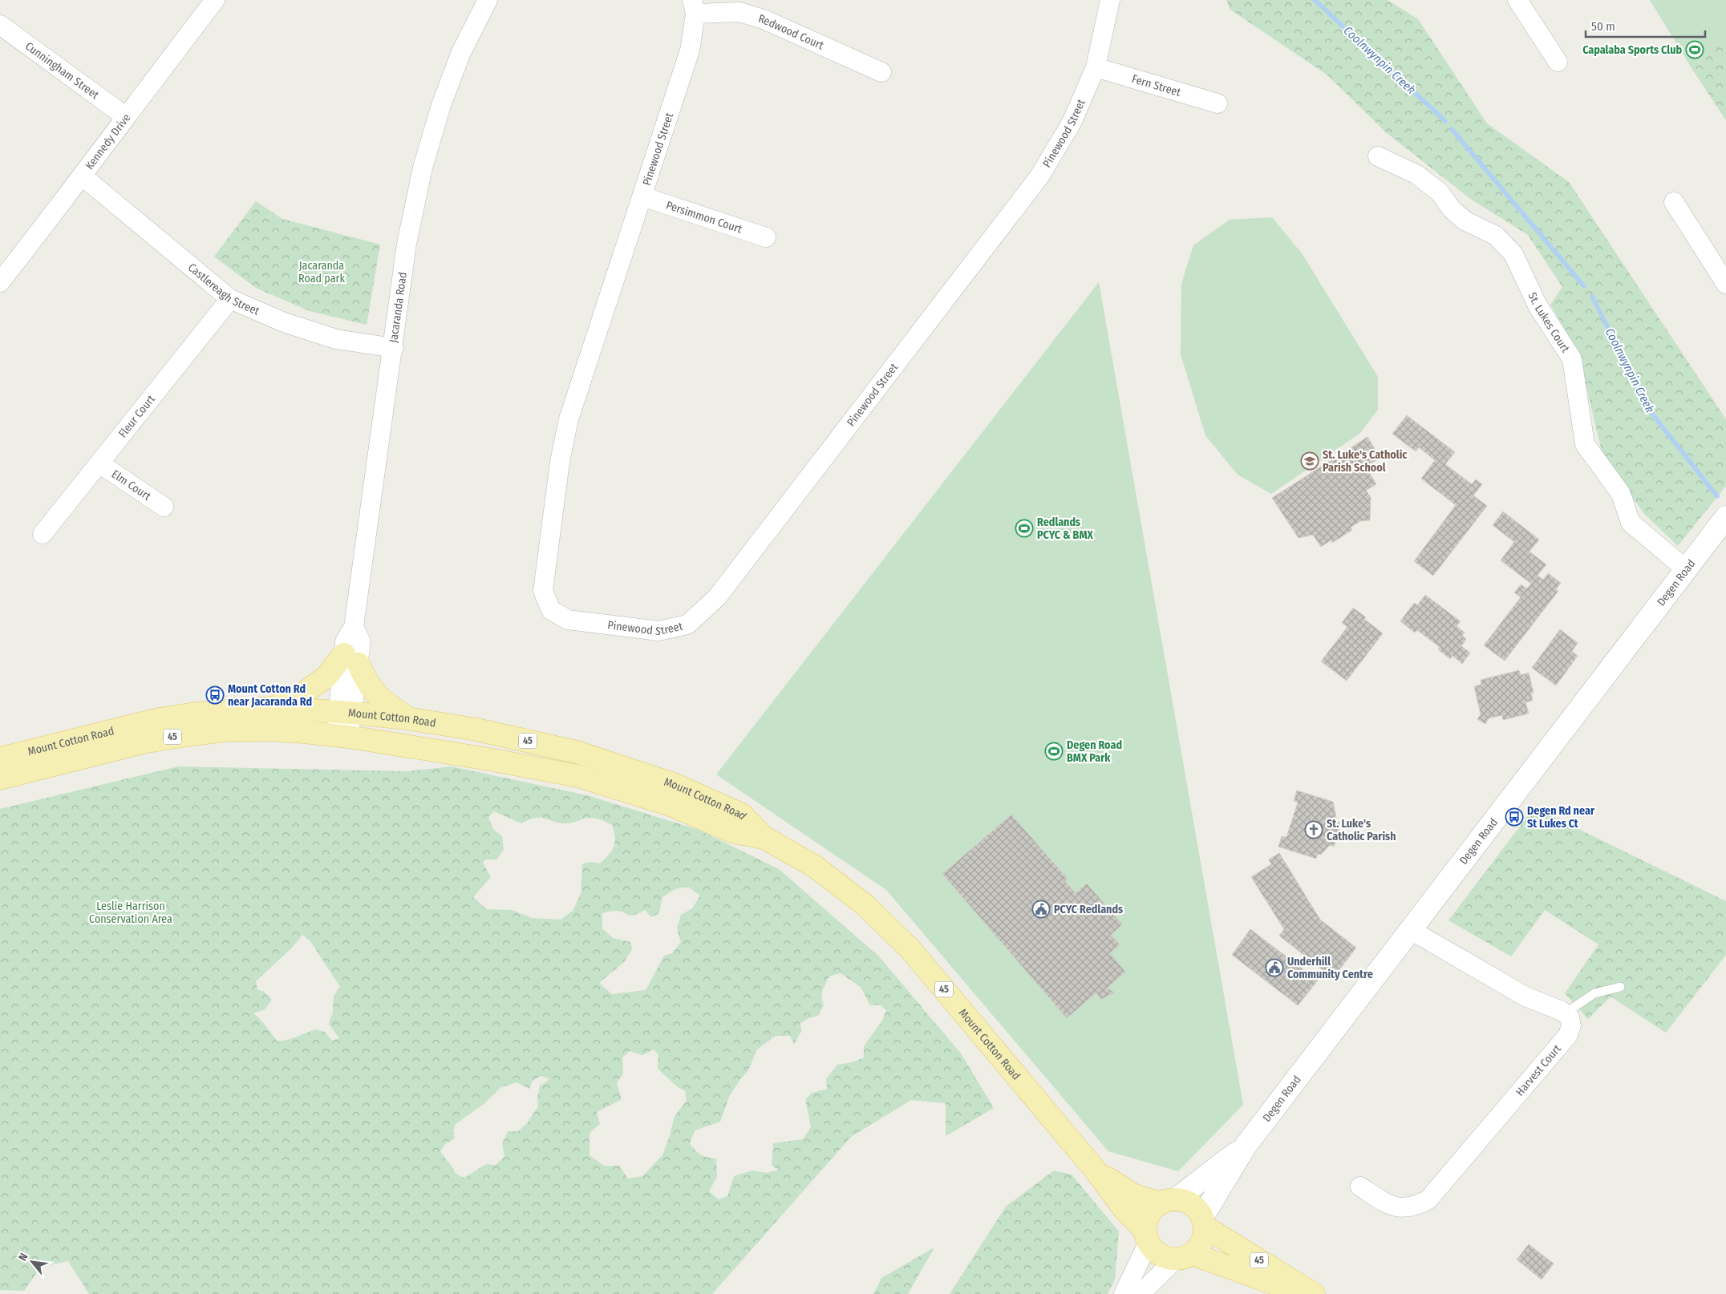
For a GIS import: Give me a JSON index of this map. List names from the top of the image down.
{
  "streets": {
    "main road": ["Mount Cotton Road", "45"],
    "street": [
      "Redwood Court",
      "Cunningham Street",
      "Fern Street",
      "Pinewood Street",
      "Kennedy Drive",
      "Persimmon Court",
      "Castlereagh Street",
      "Jacaranda Road",
      "St. Lukes Court",
      "Fleur Court",
      "Elm Court",
      "Degen Road",
      "Harvest Court"
    ]
  },
  "crossings": [
    ["Redwood Court", "Pinewood Street"],
    ["Cunningham Street", "Kennedy Drive"],
    ["Fern Street", "Pinewood Street"],
    ["Pinewood Street", "Persimmon Court"],
    ["Kennedy Drive", "Castlereagh Street"],
    ["Castlereagh Street", "Jacaranda Road"],
    ["Castlereagh Street", "Fleur Court"],
    ["Jacaranda Road", "Mount Cotton Road"],
    ["St. Lukes Court", "Degen Road"],
    ["Fleur Court", "Elm Court"],
    ["Degen Road", "Mount Cotton Road"],
    ["Degen Road", "45"],
    ["Mount Cotton Road", "45"]
  ],
  "water": ["Coolnwynpin Creek"],
  "parks": ["Jacaranda Road park", "Leslie Harrison Conservation Area"],
  "places": {
    "sports": ["Capalaba Sports Club", "Redlands PCYC & BMX", "Degen Road BMX Park"],
    "school or university": ["St. Luke's Catholic Parish School"],
    "bus stop": ["Mount Cotton Rd near Jacaranda Rd", "Degen Rd near St Lukes Ct"],
    "church": ["St. Luke's Catholic Parish"],
    "public building": ["PCYC Redlands", "Underhill Community Centre"]
  },
  "scale_bar": "50 m",
  "north": "top left"
}
